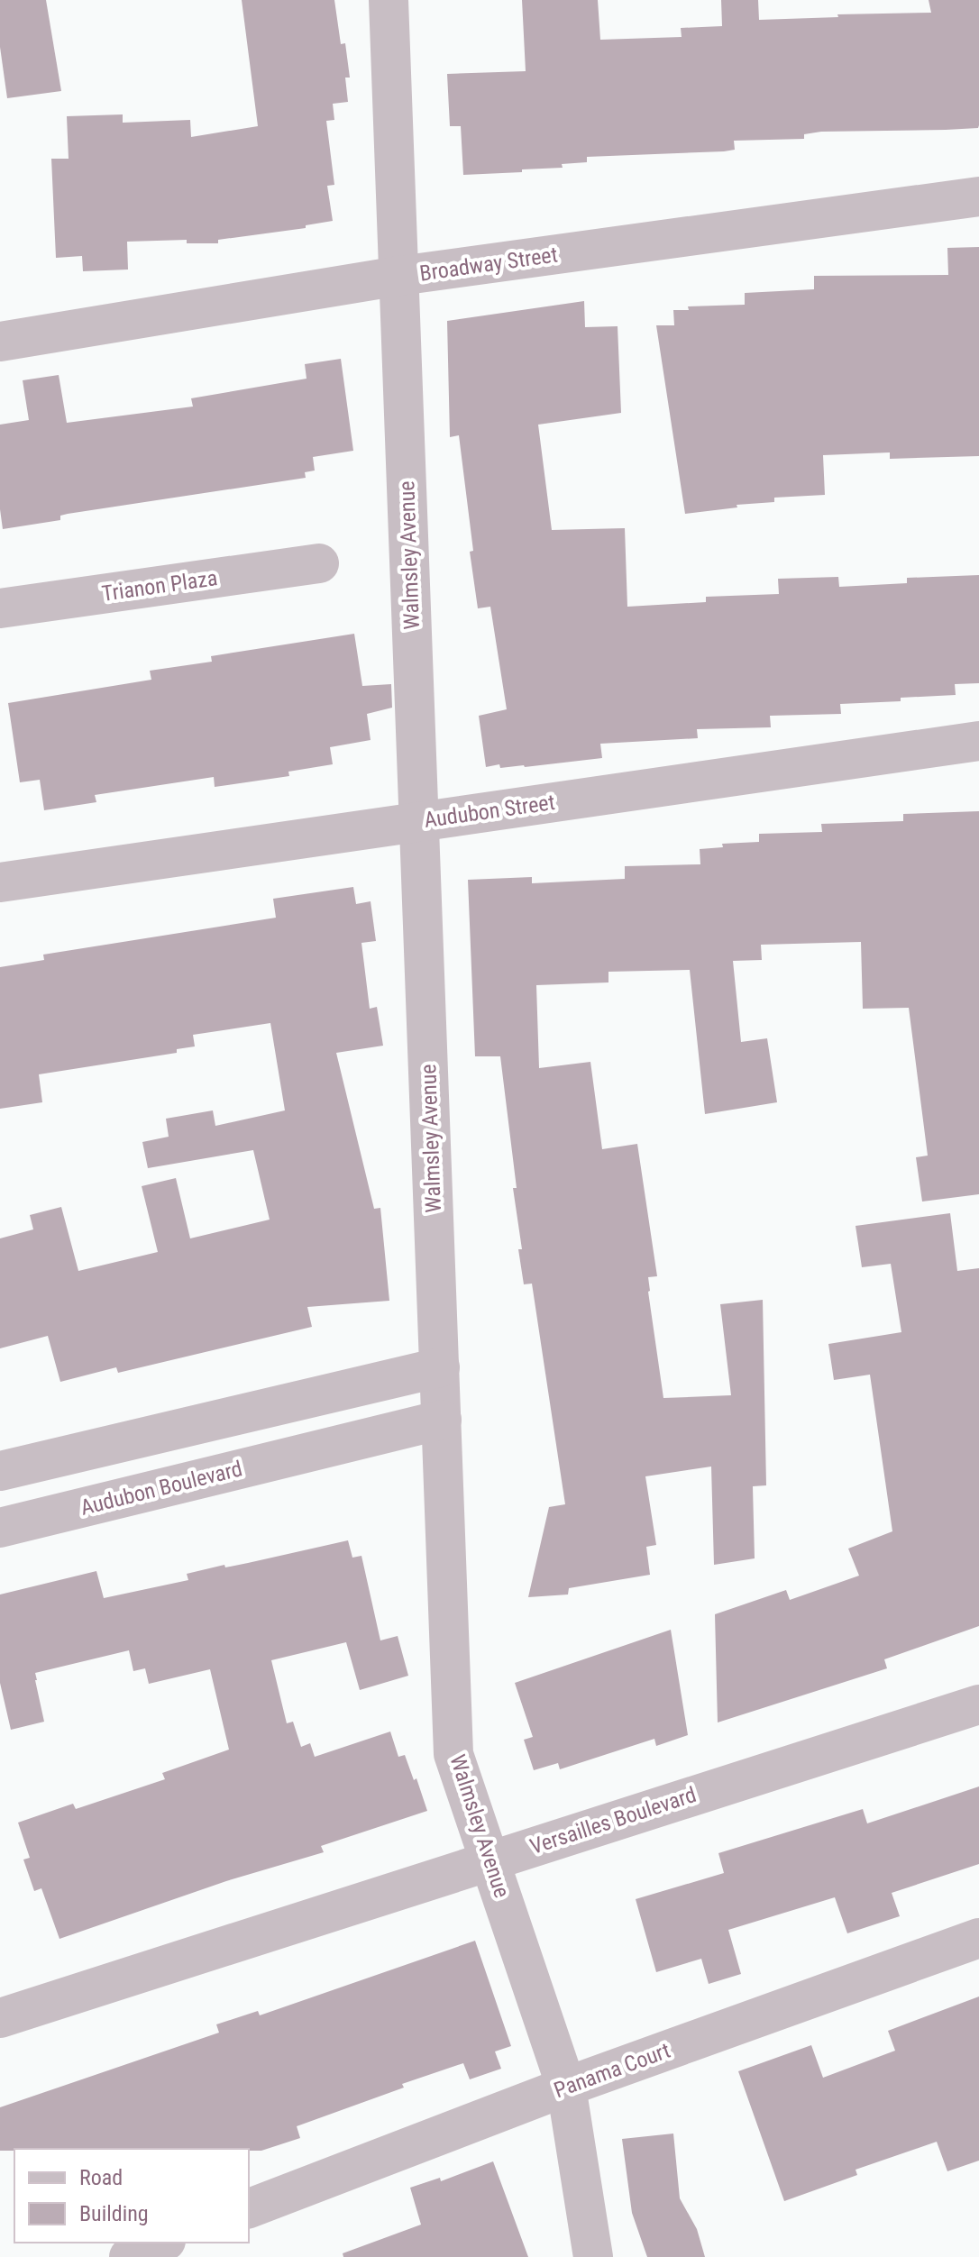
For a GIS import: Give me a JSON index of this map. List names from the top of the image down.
{
  "streets": {
    "street": [
      "Broadway Street",
      "Walmsley Avenue",
      "Trianon Plaza",
      "Audubon Street",
      "Audubon Boulevard",
      "Versailles Boulevard",
      "Panama Court"
    ]
  },
  "crossings": [
    ["Broadway Street", "Walmsley Avenue"],
    ["Walmsley Avenue", "Audubon Street"],
    ["Walmsley Avenue", "Audubon Boulevard"],
    ["Walmsley Avenue", "Versailles Boulevard"],
    ["Walmsley Avenue", "Panama Court"]
  ],
  "legend": ["Road", "Building"]
}
